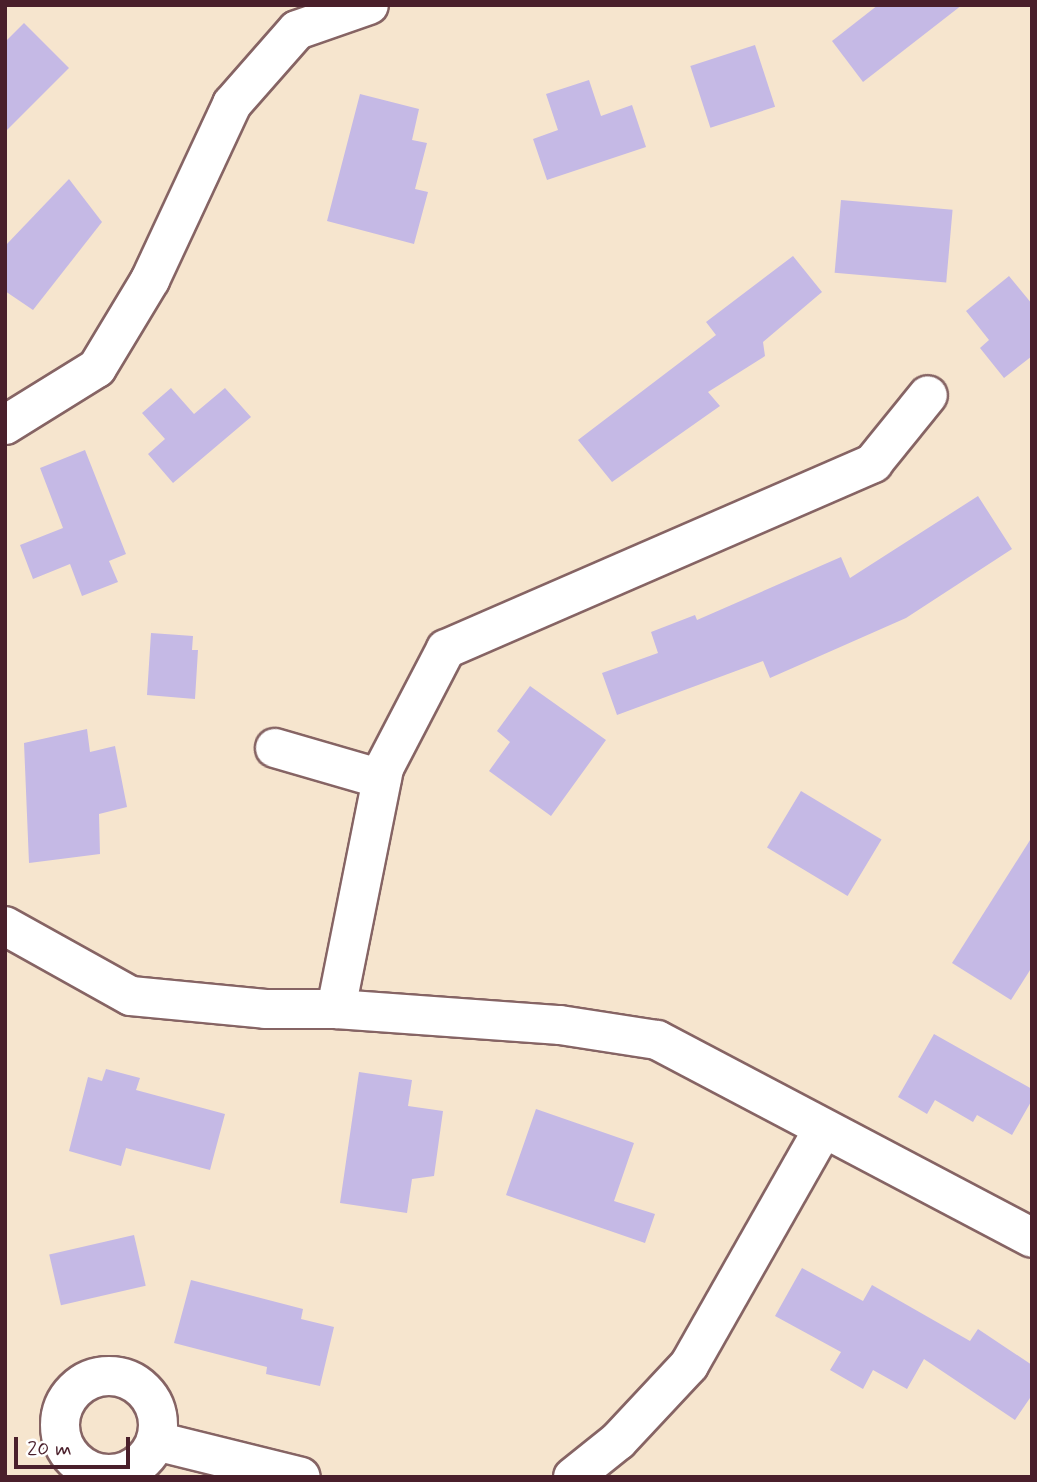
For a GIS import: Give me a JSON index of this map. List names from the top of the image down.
{
  "scale_bar": "20 m"
}
